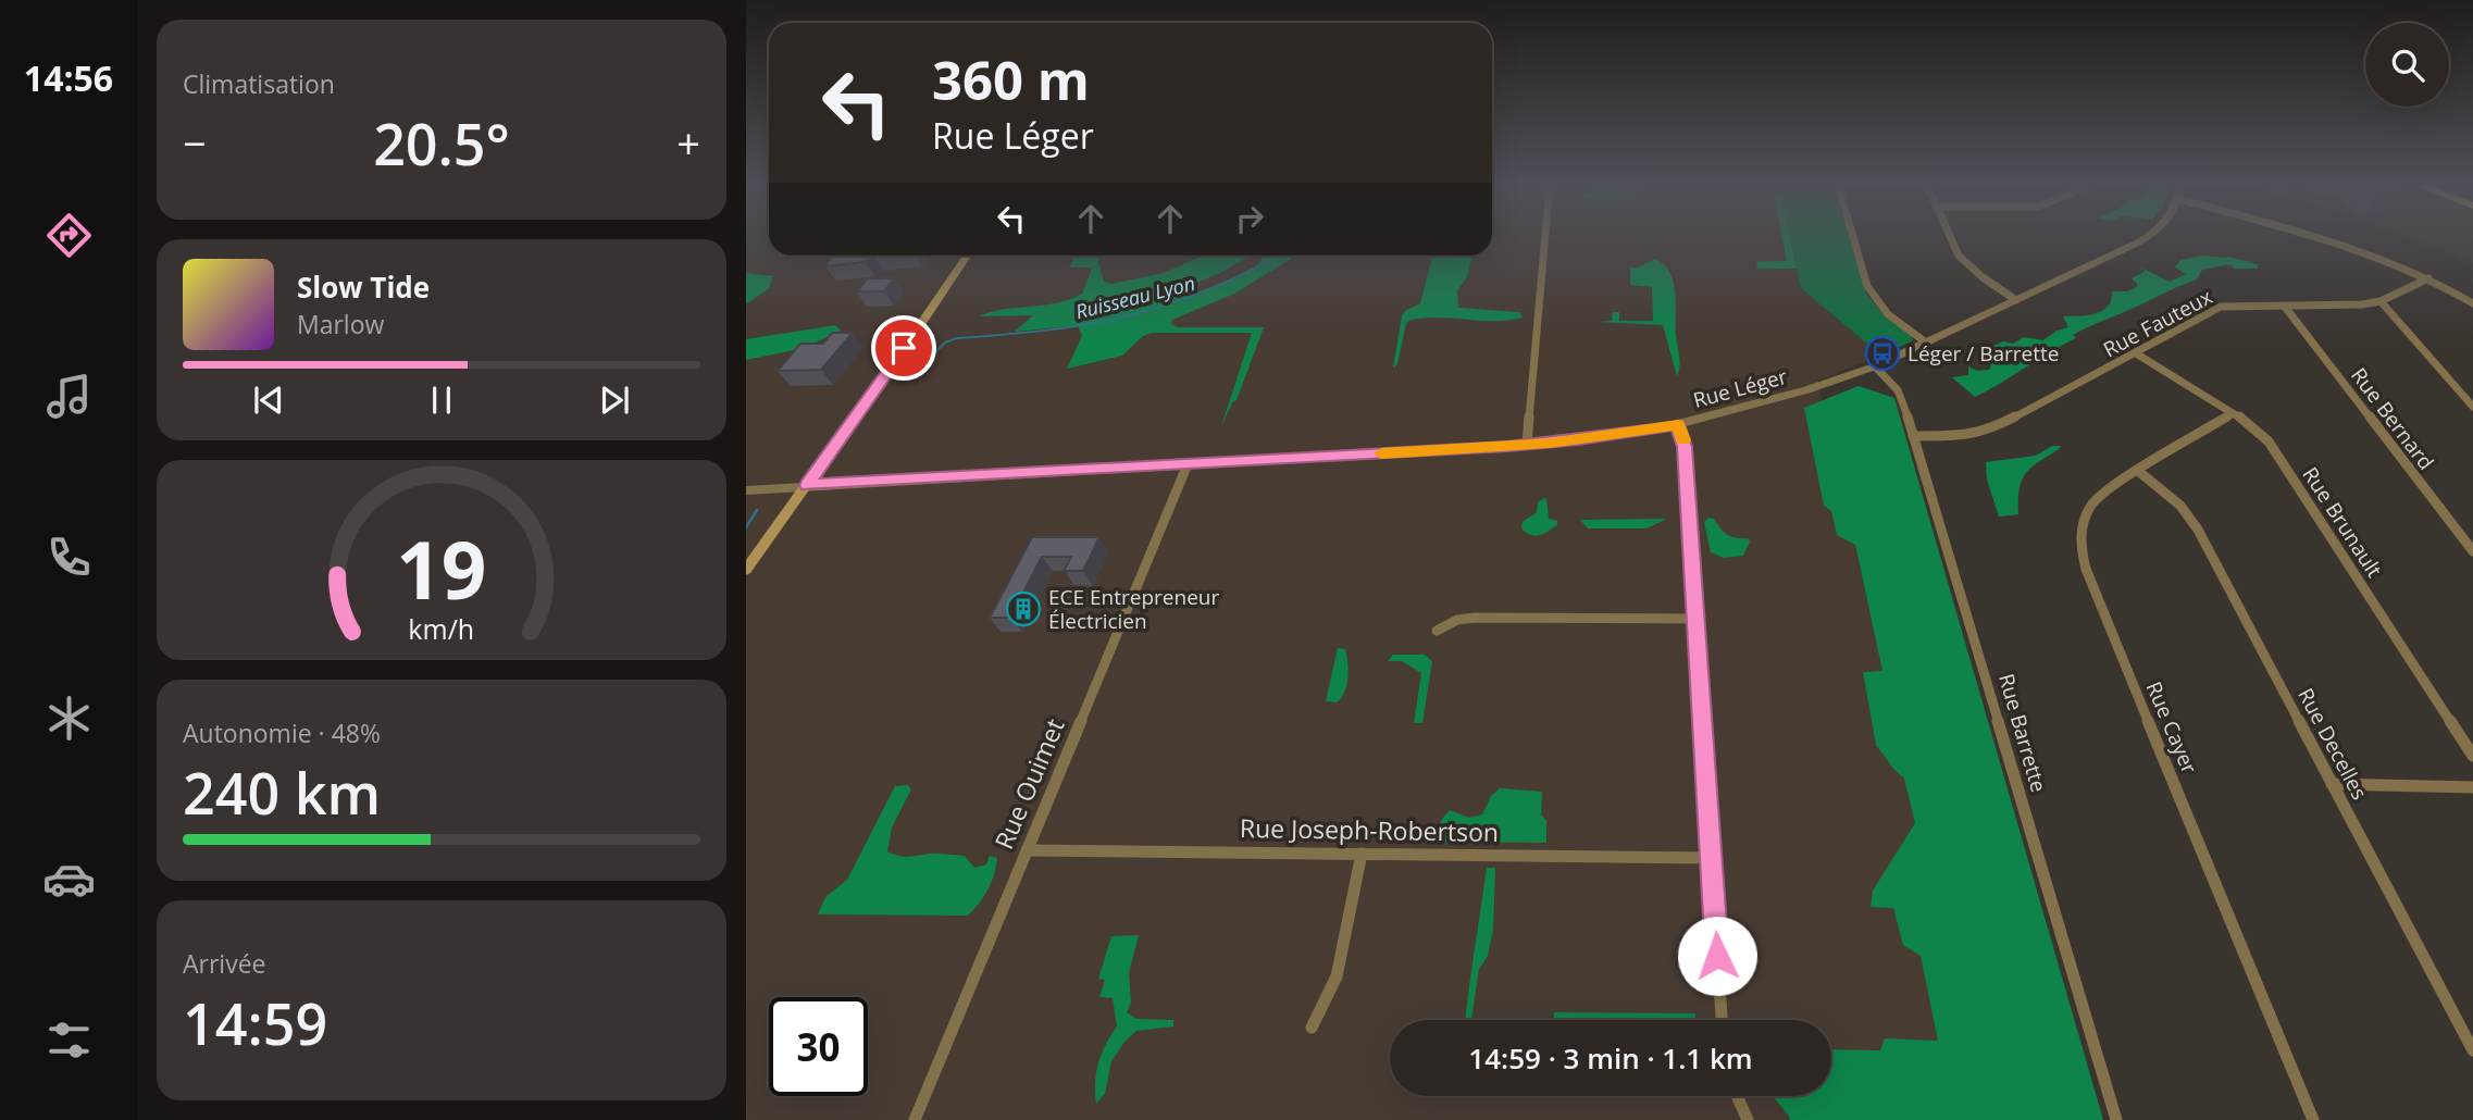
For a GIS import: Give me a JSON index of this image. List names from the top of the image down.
{
  "streets": {
    "street": [
      "Rue Fauteux",
      "Rue Léger",
      "Rue Bernard",
      "Rue Brunault",
      "Rue Cayer",
      "Rue Barrette",
      "Rue Decelles",
      "Rue Ouimet",
      "Rue Joseph-Robertson"
    ]
  },
  "crossings": [
    ["Rue Fauteux", "Rue Bernard"],
    ["Rue Fauteux", "Rue Brunault"],
    ["Rue Fauteux", "Rue Barrette"],
    ["Rue Léger", "Rue Barrette"],
    ["Rue Léger", "Rue Ouimet"],
    ["Rue Brunault", "Rue Cayer"],
    ["Rue Cayer", "Rue Decelles"],
    ["Rue Ouimet", "Rue Joseph-Robertson"]
  ],
  "water": ["Ruisseau Lyon"],
  "places": {
    "bus stop": ["Léger / Barrette"],
    "building": ["ECE Entrepreneur Électricien"]
  },
  "page": {
    "tabs": "14:56",
    "tile": [
      "Climatisation",
      ["Autonomie · 48%", "240 km"],
      ["Arrivée", "14:59"]
    ],
    "turn": ["360 m", "Rue Léger"],
    "heat": ["−", "20.5°", "+"],
    "song": ["Slow Tide", "Marlow"],
    "limit": "30",
    "trip": "14:59 · 3 min · 1.1 km",
    "gauge": ["19", "km/h"]
  }
}
